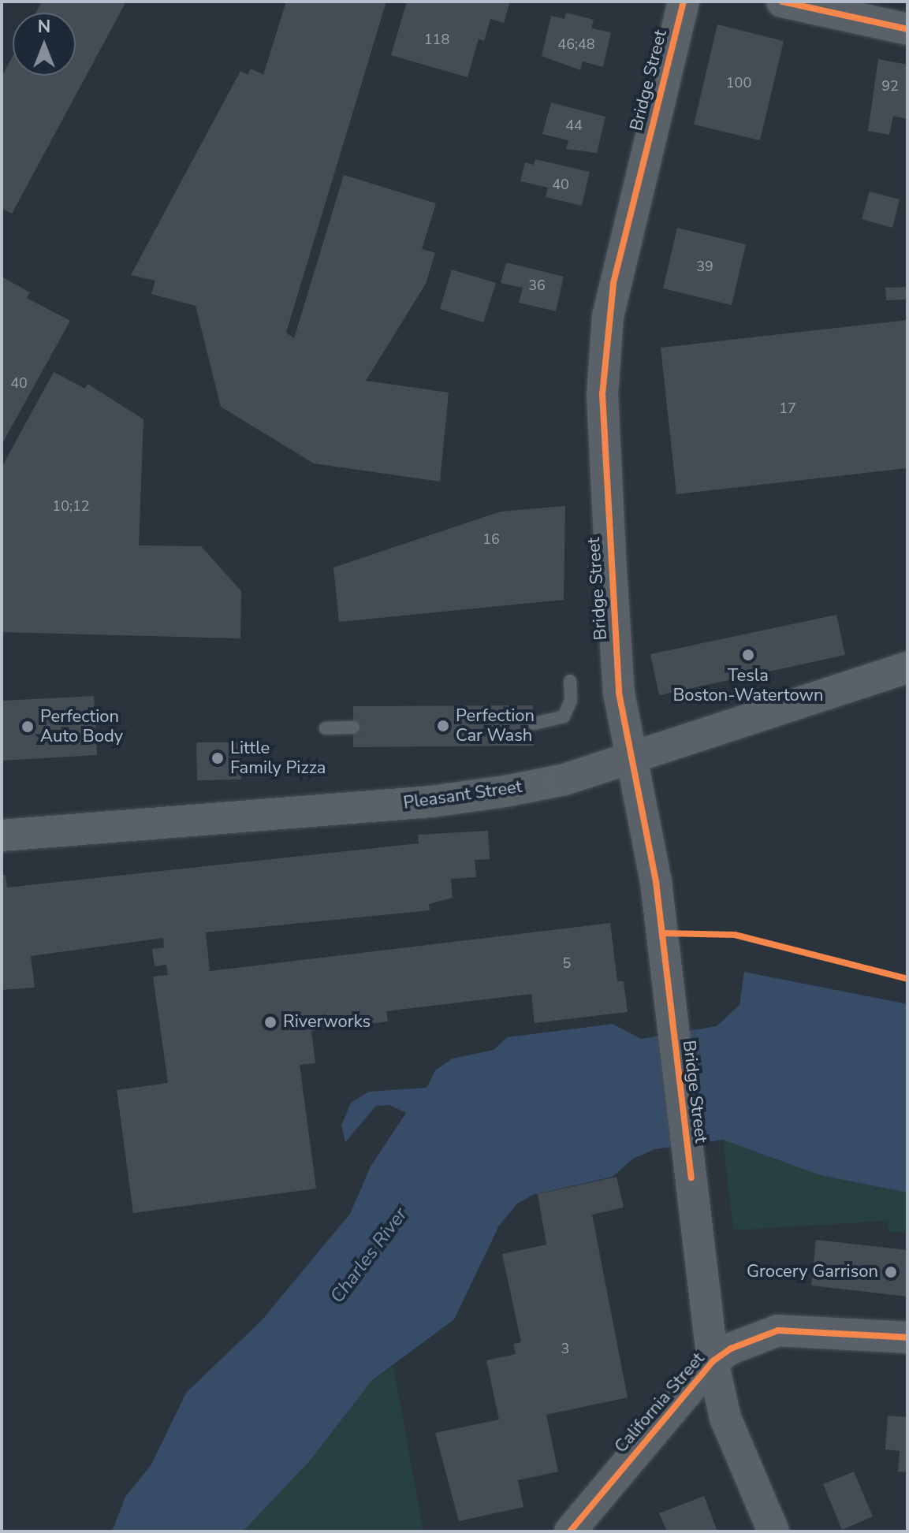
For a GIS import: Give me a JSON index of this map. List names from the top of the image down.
{
  "streets": {
    "street": ["Bridge Street", "Pleasant Street", "California Street"]
  },
  "crossings": [
    ["Bridge Street", "Pleasant Street"],
    ["Bridge Street", "California Street"]
  ],
  "water": ["Charles River"],
  "places": [
    "Tesla Boston-Watertown",
    "Perfection Car Wash",
    "Perfection Auto Body",
    "Little Family Pizza",
    "Riverworks",
    "Grocery Garrison"
  ],
  "house_numbers": [
    "118",
    "46;48",
    "100",
    "92",
    "44",
    "40",
    "39",
    "36",
    "40",
    "17",
    "10;12",
    "16",
    "5",
    "3"
  ],
  "north": "top"
}
